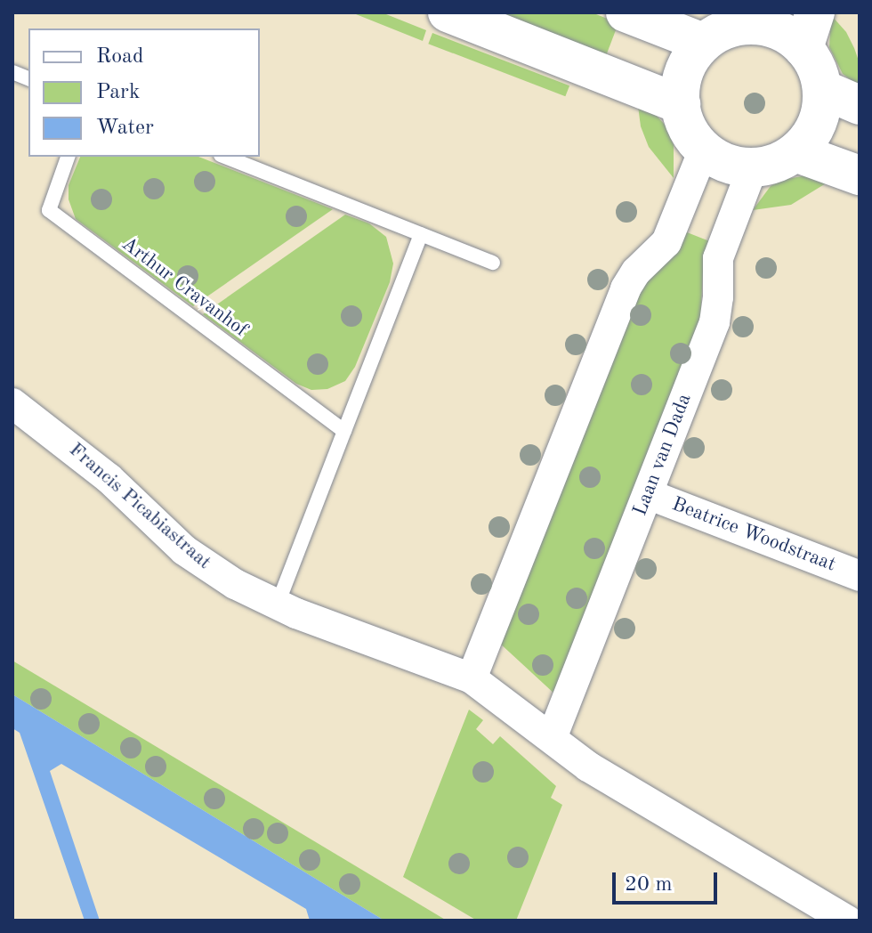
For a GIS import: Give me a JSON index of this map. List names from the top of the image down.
{
  "streets": {
    "street": ["Laan van Dada", "Francis Picabiastraat", "Beatrice Woodstraat"],
    "lane": ["Arthur Cravanhof"]
  },
  "crossings": [
    ["Laan van Dada", "Francis Picabiastraat"],
    ["Laan van Dada", "Beatrice Woodstraat"]
  ],
  "legend": ["Road", "Park", "Water"],
  "scale_bar": "20 m"
}
